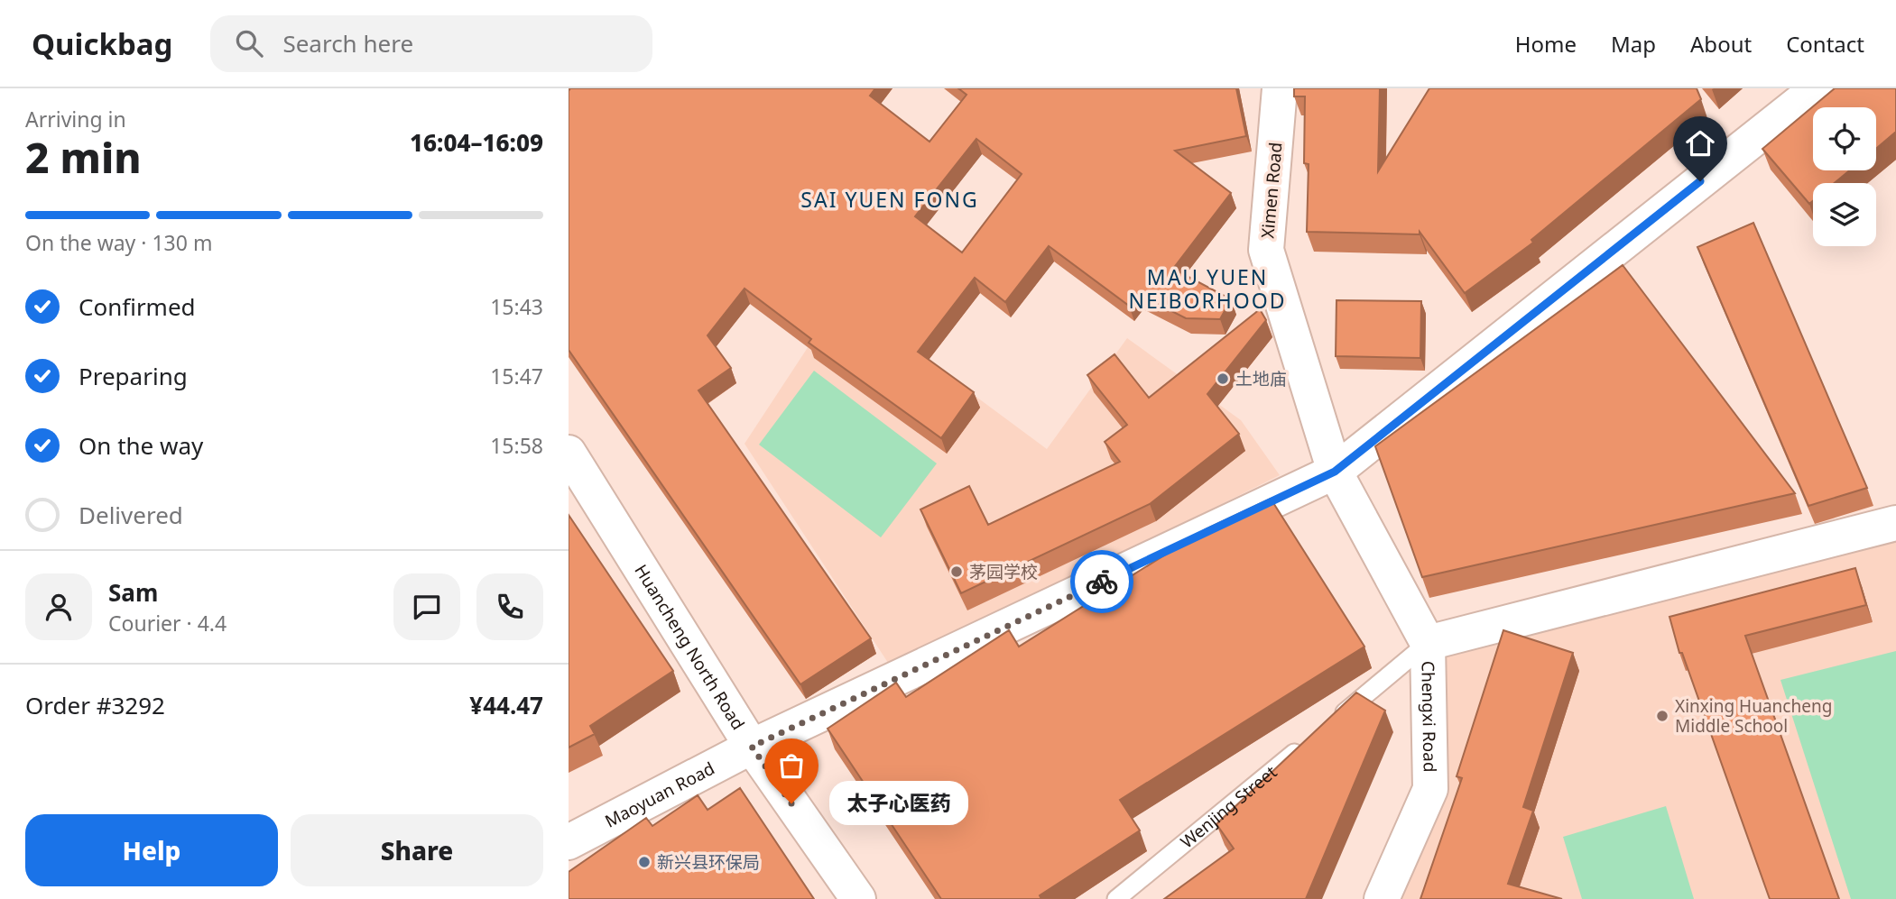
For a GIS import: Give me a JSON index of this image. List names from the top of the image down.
{
  "streets": {
    "street": [
      "Ximen Road",
      "Huancheng North Road",
      "Chengxi Road",
      "Maoyuan Road"
    ],
    "lane": ["Wenjing Street"]
  },
  "crossings": [
    ["Ximen Road", "Chengxi Road"],
    ["Ximen Road", "Maoyuan Road"],
    ["Huancheng North Road", "Maoyuan Road"],
    ["Chengxi Road", "Maoyuan Road"]
  ],
  "districts": ["SAI YUEN FONG", "MAU YUEN NEIBORHOOD"],
  "places": [
    "土地庙",
    "茅园学校",
    "Xinxing Huancheng Middle School",
    "太子心医药",
    "新兴县环保局"
  ],
  "page": {
    "header": "Quickbag",
    "search": "Search here",
    "nav": [
      "Home",
      "Map",
      "About",
      "Contact"
    ],
    "heading": ["2 min", "Arriving in", "16:04–16:09"],
    "panel": [
      "Sam",
      "Courier · 4.4",
      "Order #3292",
      "¥44.47"
    ],
    "bar": "On the way · 130 m",
    "list": [
      ["Confirmed", "15:43"],
      ["Preparing", "15:47"],
      ["On the way", "15:58"],
      "Delivered"
    ],
    "bubble": "太子心医药",
    "buttons": ["Help", "Share"]
  }
}
